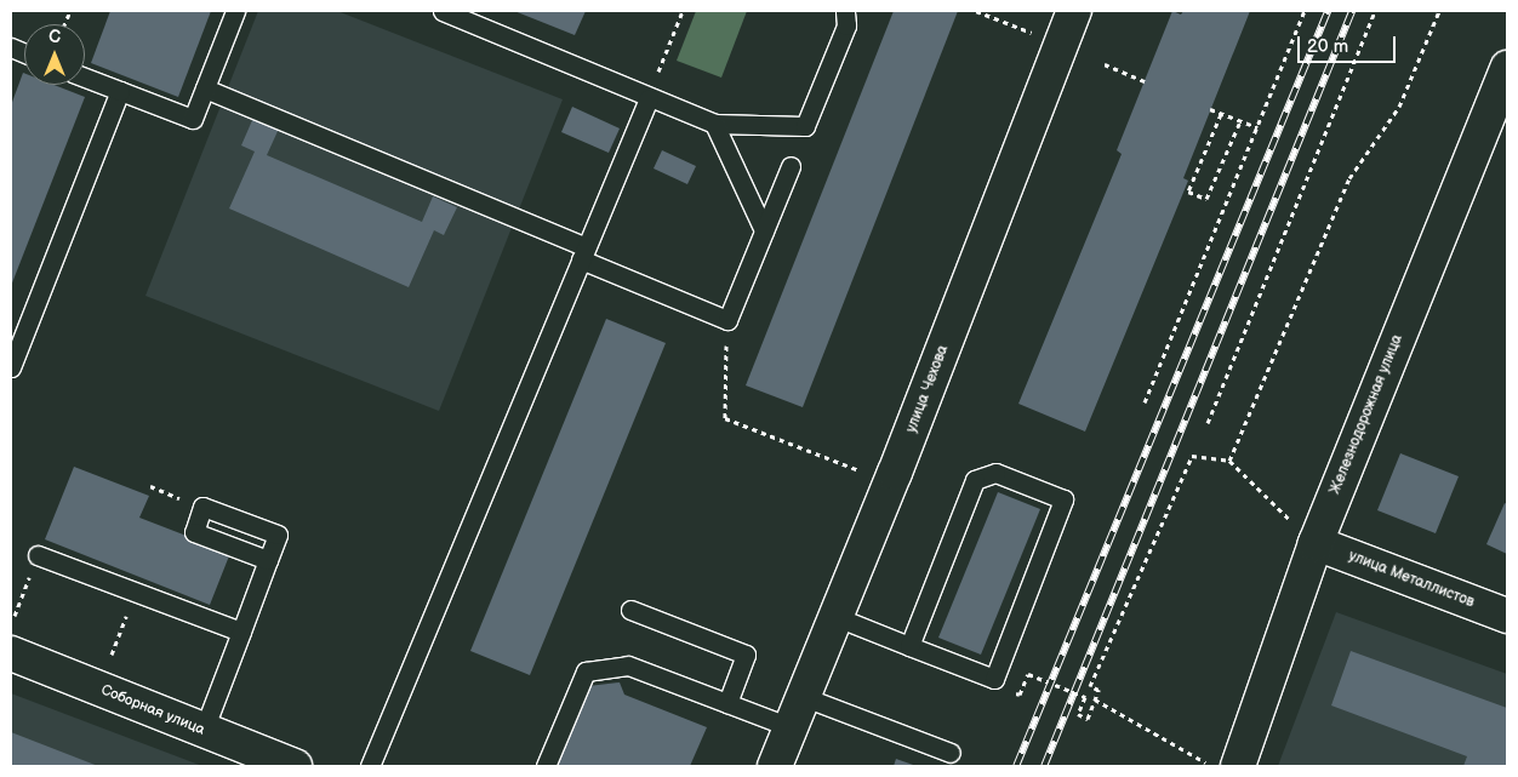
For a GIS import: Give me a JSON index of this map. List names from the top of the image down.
{
  "streets": {
    "street": [
      "улица Чехова",
      "Железнодорожная улица",
      "улица Металлистов",
      "Соборная улица"
    ]
  },
  "crossings": [
    ["Железнодорожная улица", "улица Металлистов"]
  ],
  "scale_bar": "20 m",
  "north": "top"
}
